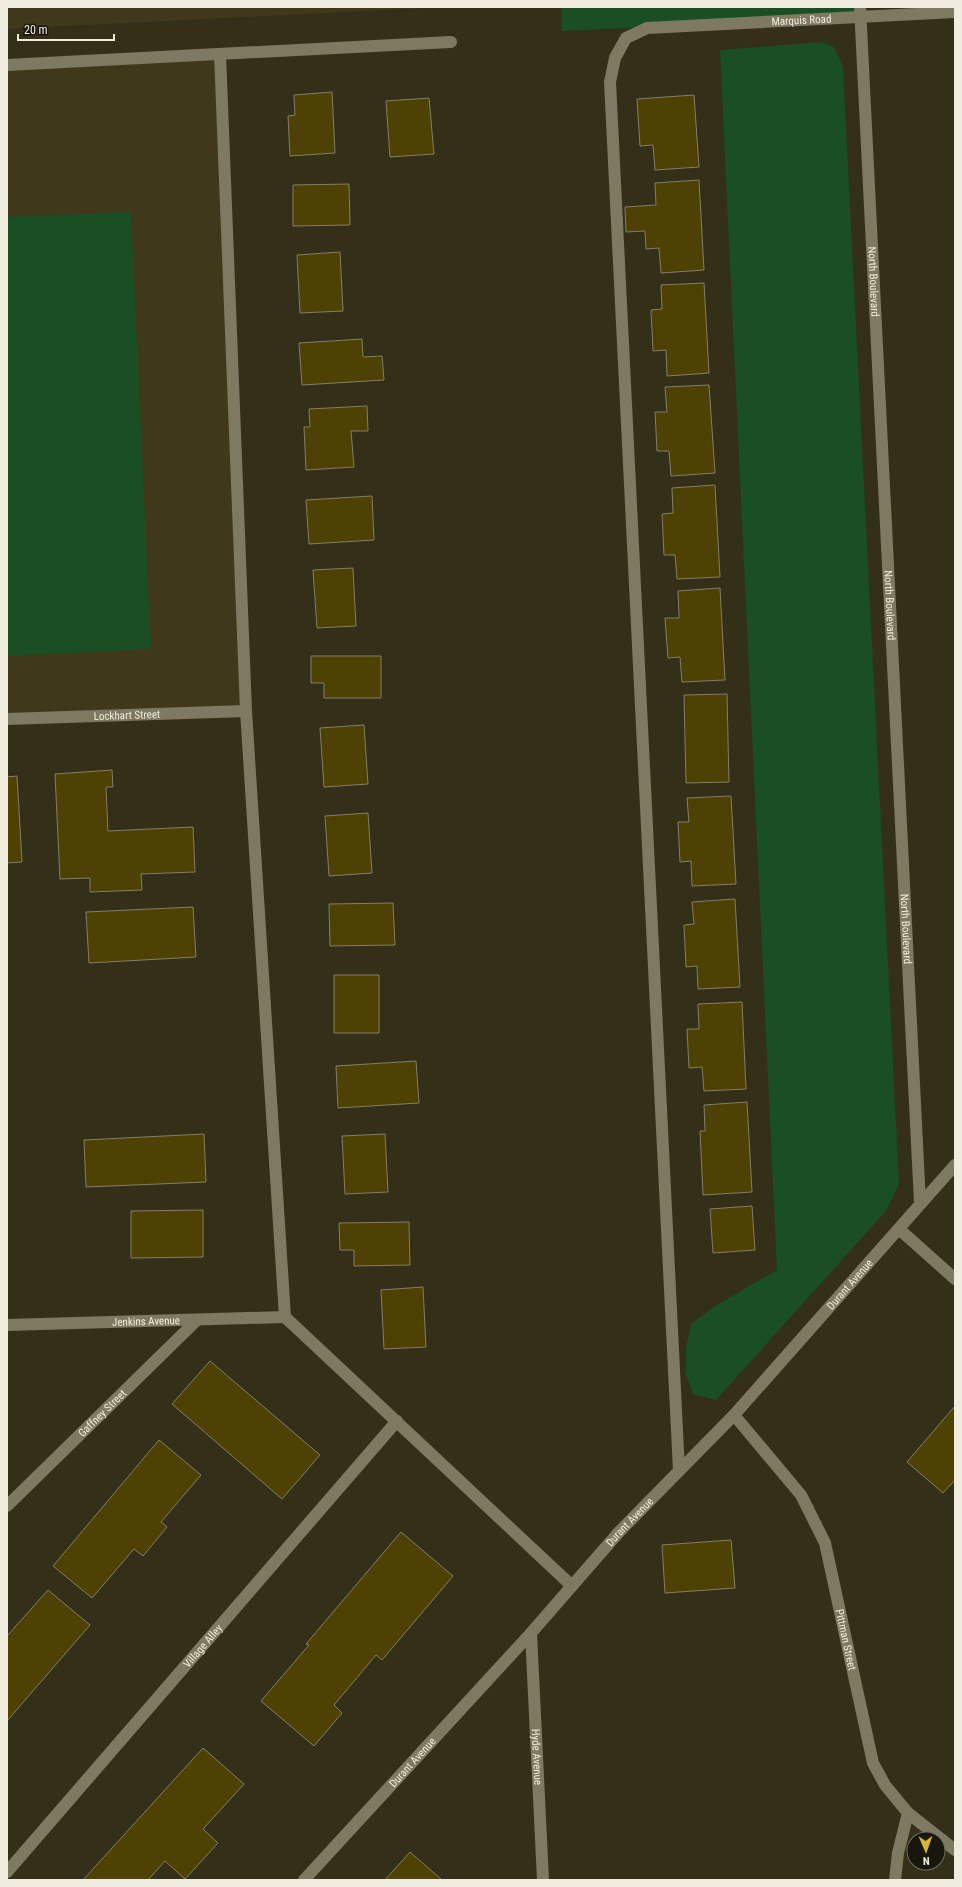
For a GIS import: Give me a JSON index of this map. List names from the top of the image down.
{
  "streets": {
    "street": [
      "Marquis Road",
      "North Boulevard",
      "Lockhart Street",
      "Durant Avenue",
      "Jenkins Avenue",
      "Gaffney Street",
      "Pittman Street",
      "Village Alley",
      "Hyde Avenue"
    ]
  },
  "crossings": [
    ["Marquis Road", "North Boulevard"],
    ["Marquis Road", "Durant Avenue"],
    ["North Boulevard", "Durant Avenue"],
    ["Durant Avenue", "Pittman Street"],
    ["Durant Avenue", "Hyde Avenue"],
    ["Jenkins Avenue", "Gaffney Street"]
  ],
  "scale_bar": "20 m",
  "north": "bottom"
}
